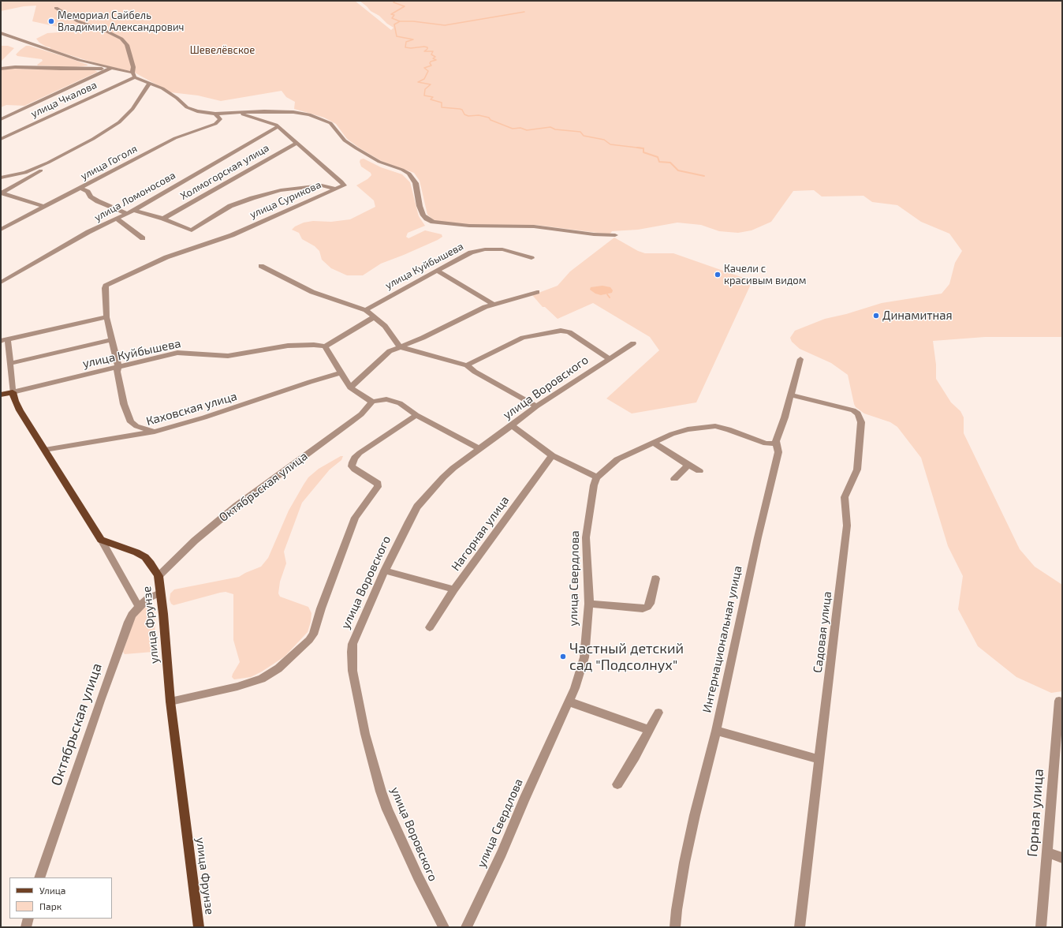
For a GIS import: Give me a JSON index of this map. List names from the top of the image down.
{
  "streets": {
    "main road": ["улица Куйбышева", "улица Фрунзе"],
    "street": [
      "улица Чкалова",
      "улица Гоголя",
      "Холмогорская улица",
      "улица Ломоносова",
      "улица Сурикова",
      "улица Воровского",
      "Каховская улица",
      "Октябрьская улица",
      "Нагорная улица",
      "улица Свердлова",
      "Садовая улица",
      "Интернациональная улица",
      "Горная улица"
    ]
  },
  "crossings": [
    ["Холмогорская улица", "улица Сурикова"],
    ["Октябрьская улица", "улица Фрунзе"],
    ["Садовая улица", "Интернациональная улица"]
  ],
  "parks": ["Шевелёвское"],
  "places": [
    "Мемориал Сайбель Владимир Александрович",
    "Качели с красивым видом",
    "Динамитная",
    "Частный детский сад \"Подсолнух\""
  ],
  "legend": ["Улица", "Парк"]
}
